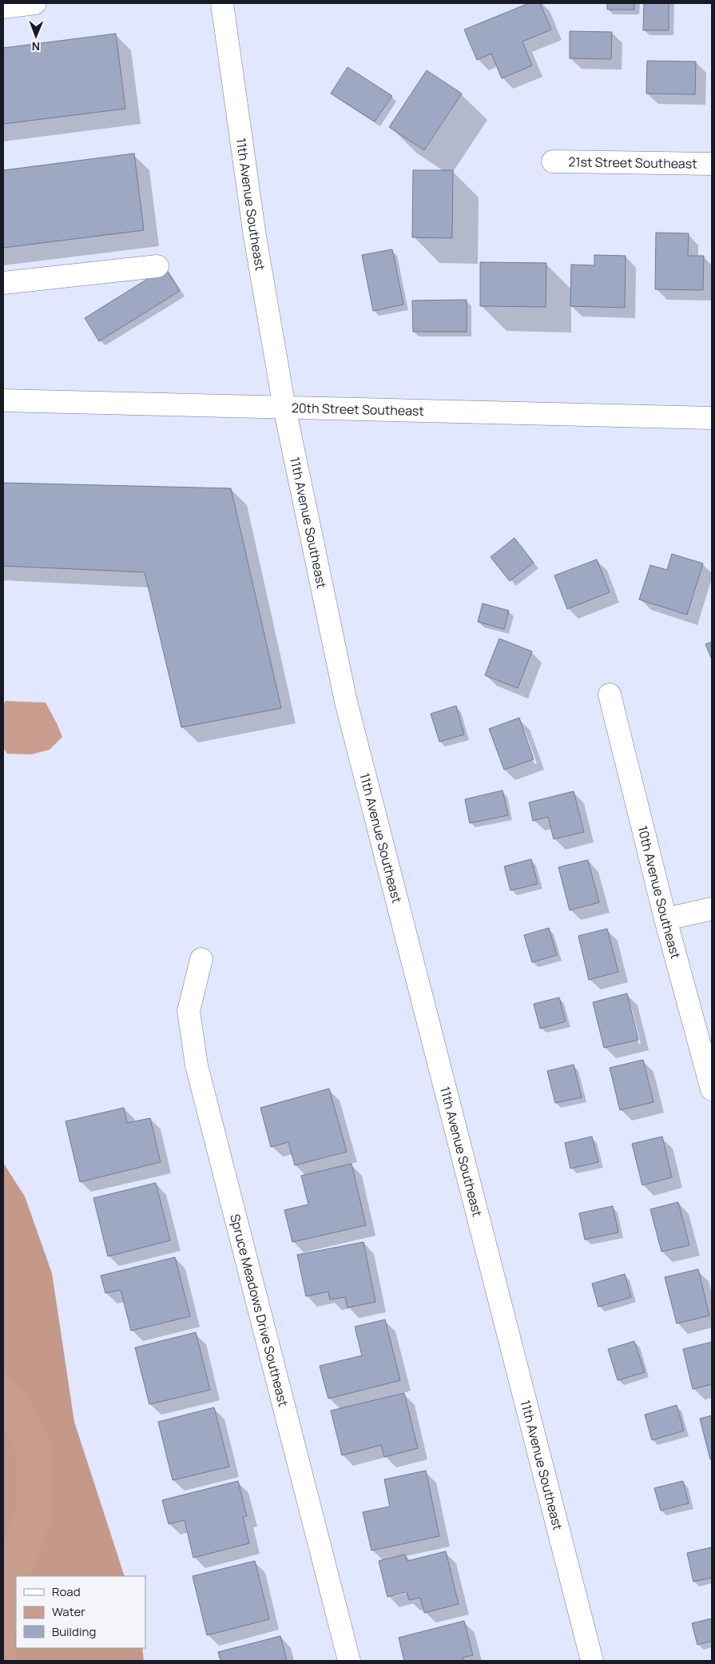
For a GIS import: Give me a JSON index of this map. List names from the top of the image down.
{
  "streets": {
    "street": [
      "21st Street Southeast",
      "11th Avenue Southeast",
      "20th Street Southeast",
      "10th Avenue Southeast",
      "Spruce Meadows Drive Southeast"
    ]
  },
  "crossings": [
    ["11th Avenue Southeast", "20th Street Southeast"]
  ],
  "legend": ["Road", "Water", "Building"],
  "north": "bottom"
}
